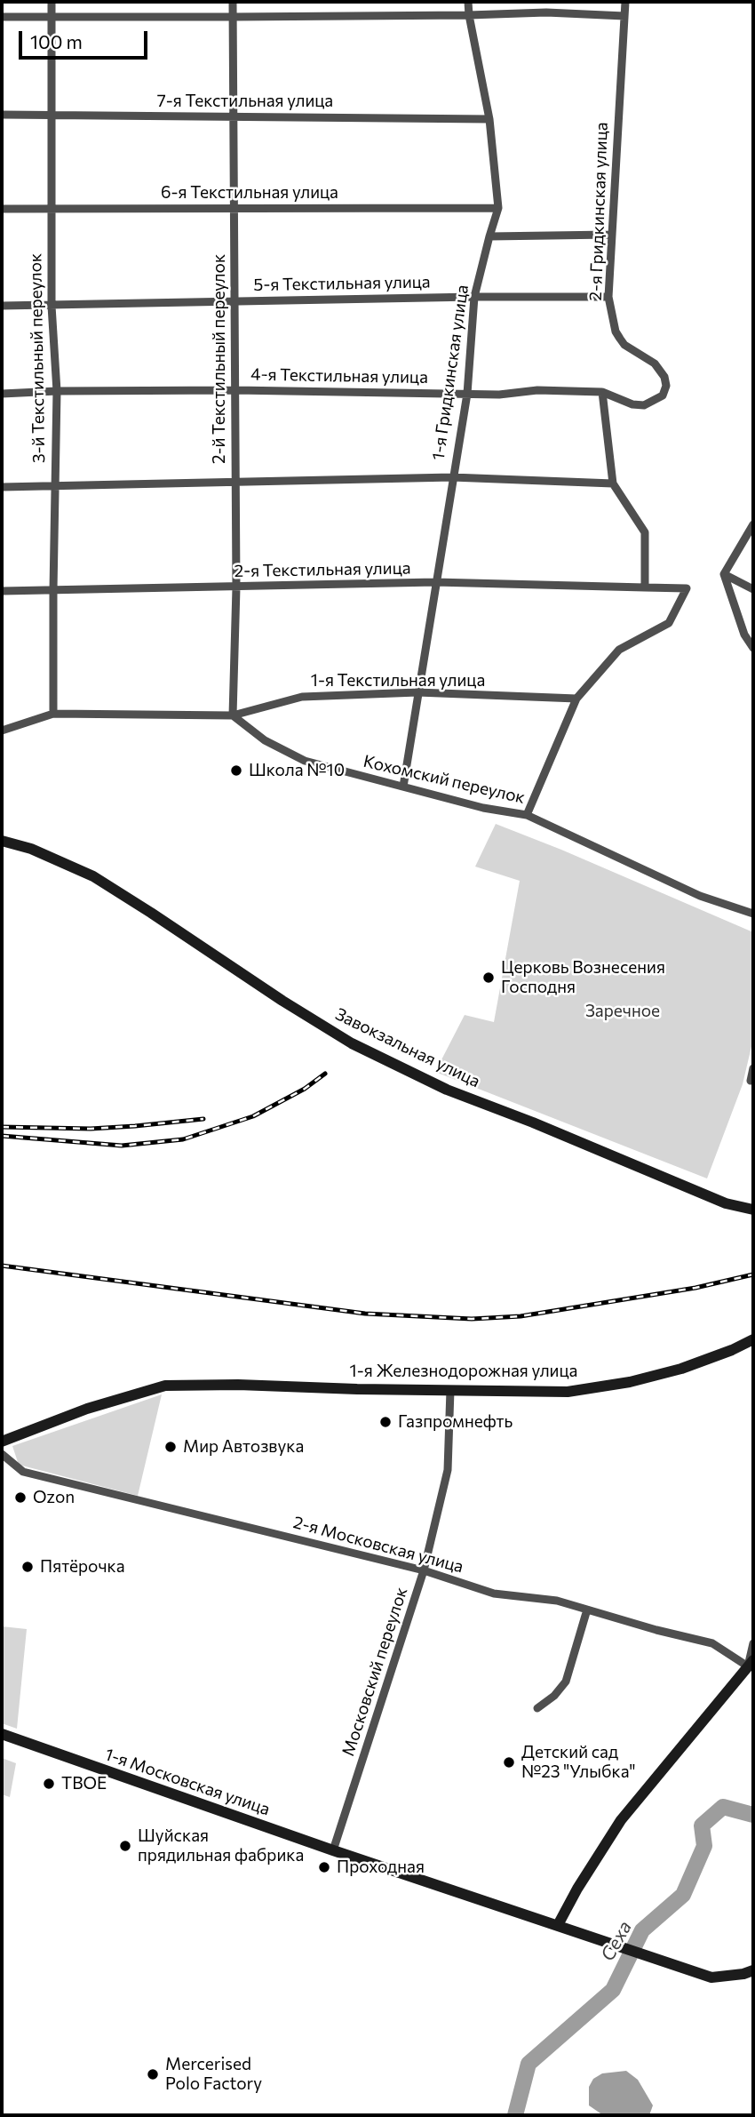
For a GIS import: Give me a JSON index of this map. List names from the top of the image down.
{
  "streets": {
    "main road": ["Завокзальная улица", "1-я Железнодорожная улица", "1-я Московская улица"],
    "street": [
      "7-я Текстильная улица",
      "6-я Текстильная улица",
      "2-я Гридкинская улица",
      "5-я Текстильная улица",
      "3-й Текстильный переулок",
      "2-й Текстильный переулок",
      "1-я Гридкинская улица",
      "4-я Текстильная улица",
      "2-я Текстильная улица",
      "1-я Текстильная улица",
      "Кохомский переулок",
      "2-я Московская улица",
      "Московский переулок"
    ]
  },
  "crossings": [
    ["7-я Текстильная улица", "3-й Текстильный переулок"],
    ["7-я Текстильная улица", "2-й Текстильный переулок"],
    ["7-я Текстильная улица", "1-я Гридкинская улица"],
    ["6-я Текстильная улица", "3-й Текстильный переулок"],
    ["6-я Текстильная улица", "2-й Текстильный переулок"],
    ["6-я Текстильная улица", "1-я Гридкинская улица"],
    ["2-я Гридкинская улица", "5-я Текстильная улица"],
    ["2-я Гридкинская улица", "4-я Текстильная улица"],
    ["5-я Текстильная улица", "3-й Текстильный переулок"],
    ["5-я Текстильная улица", "2-й Текстильный переулок"],
    ["5-я Текстильная улица", "1-я Гридкинская улица"],
    ["3-й Текстильный переулок", "4-я Текстильная улица"],
    ["3-й Текстильный переулок", "2-я Текстильная улица"],
    ["3-й Текстильный переулок", "1-я Текстильная улица"],
    ["2-й Текстильный переулок", "4-я Текстильная улица"],
    ["2-й Текстильный переулок", "2-я Текстильная улица"],
    ["2-й Текстильный переулок", "1-я Текстильная улица"],
    ["2-й Текстильный переулок", "Кохомский переулок"],
    ["1-я Гридкинская улица", "4-я Текстильная улица"],
    ["1-я Гридкинская улица", "2-я Текстильная улица"],
    ["1-я Гридкинская улица", "1-я Текстильная улица"],
    ["1-я Гридкинская улица", "Кохомский переулок"],
    ["1-я Текстильная улица", "Кохомский переулок"],
    ["1-я Железнодорожная улица", "Московский переулок"],
    ["2-я Московская улица", "Московский переулок"],
    ["Московский переулок", "1-я Московская улица"]
  ],
  "water": ["Сеха"],
  "parks": ["Заречное"],
  "places": [
    "Школа №10",
    "Церковь Вознесения Господня",
    "Газпромнефть",
    "Мир Автозвука",
    "Ozon",
    "Пятёрочка",
    "Детский сад №23 \"Улыбка\"",
    "ТВОЕ",
    "Шуйская прядильная фабрика",
    "Проходная",
    "Mercerised Polo Factory"
  ],
  "scale_bar": "100 m"
}
